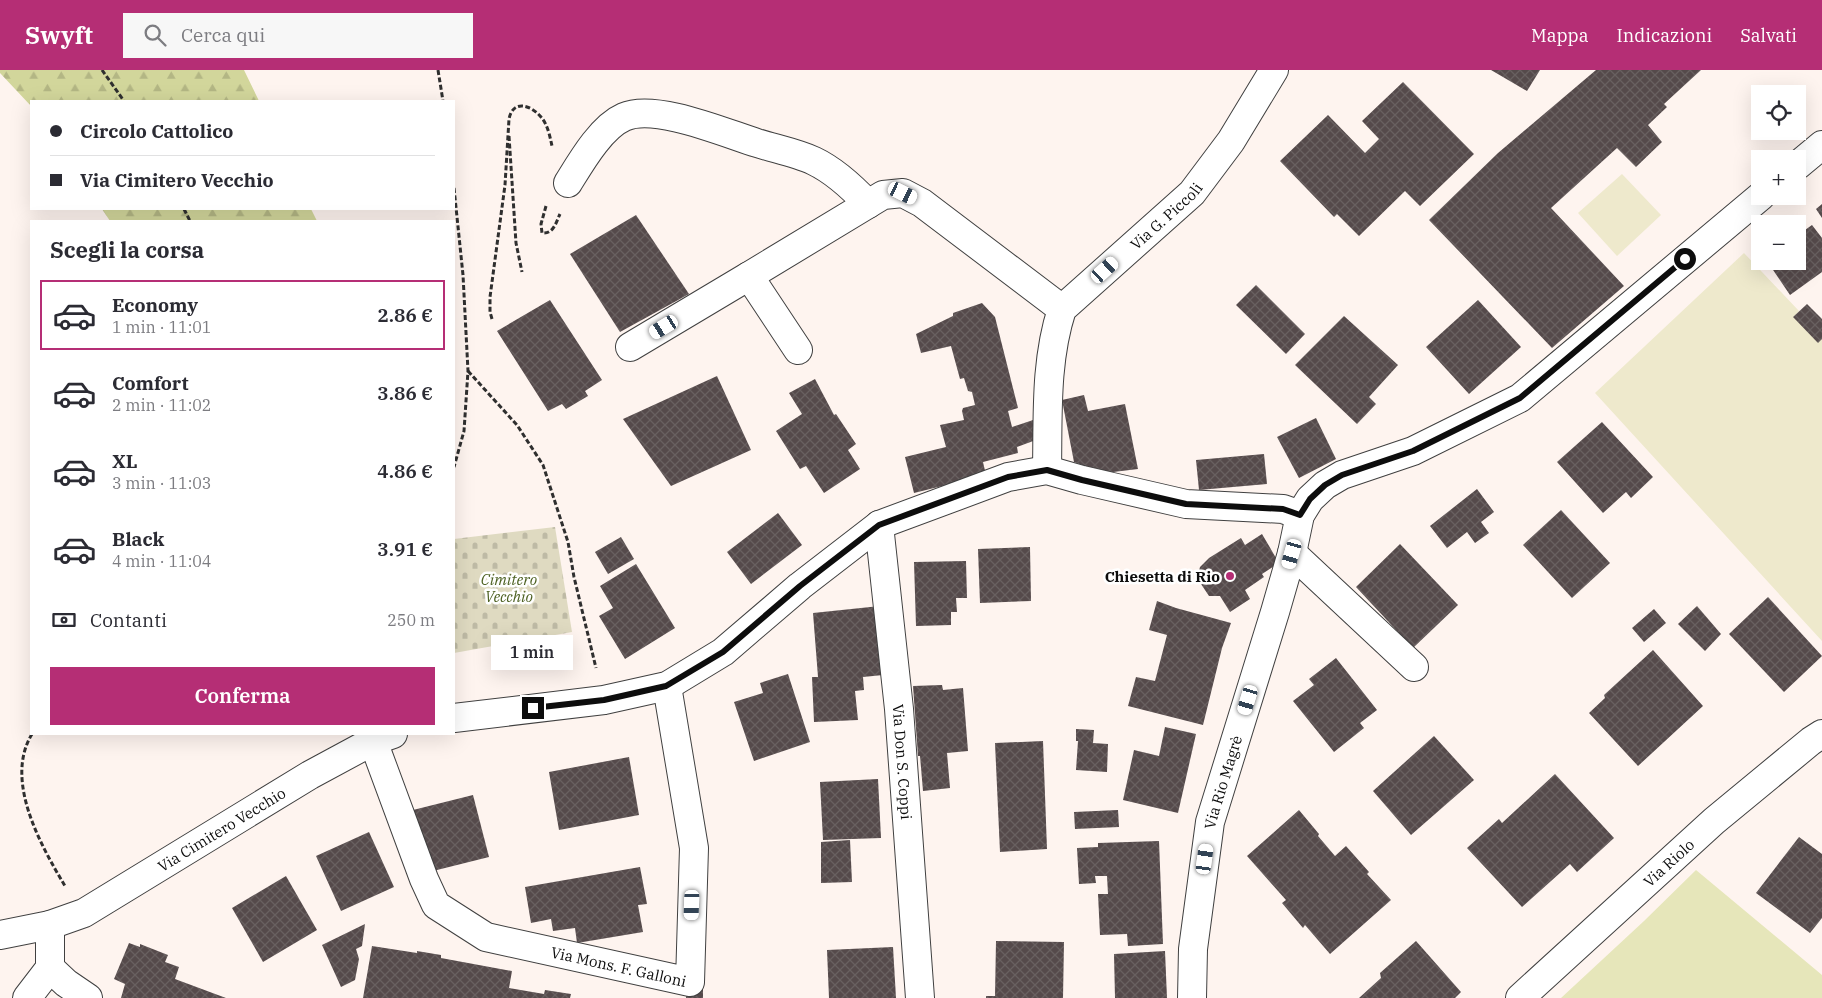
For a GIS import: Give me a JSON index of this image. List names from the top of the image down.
{
  "streets": {
    "street": [
      "Via G. Piccoli",
      "Via Don S. Coppi",
      "Via Rio Magrè",
      "Via Cimitero Vecchio",
      "Via Riolo",
      "Via Mons. F. Galloni"
    ]
  },
  "crossings": [
    ["Via Cimitero Vecchio", "Via Mons. F. Galloni"]
  ],
  "parks": ["Cimitero Vecchio"],
  "places": ["Chiesetta di Rio"],
  "page": {
    "header": "Swyft",
    "search": "Cerca qui",
    "nav": ["Mappa", "Indicazioni", "Salvati"],
    "map_buttons": ["+", "−"],
    "banner": ["Circolo Cattolico", "Via Cimitero Vecchio"],
    "heading": "Scegli la corsa",
    "list": [
      {
        "name": "Economy",
        "note": "1 min · 11:01",
        "value": "2.86 €"
      },
      {
        "name": "Comfort",
        "note": "2 min · 11:02",
        "value": "3.86 €"
      },
      {
        "name": "XL",
        "note": "3 min · 11:03",
        "value": "4.86 €"
      },
      {
        "name": "Black",
        "note": "4 min · 11:04",
        "value": "3.91 €"
      }
    ],
    "pay": ["Contanti", "250 m"],
    "bubble": "1 min",
    "buttons": "Conferma"
  }
}
